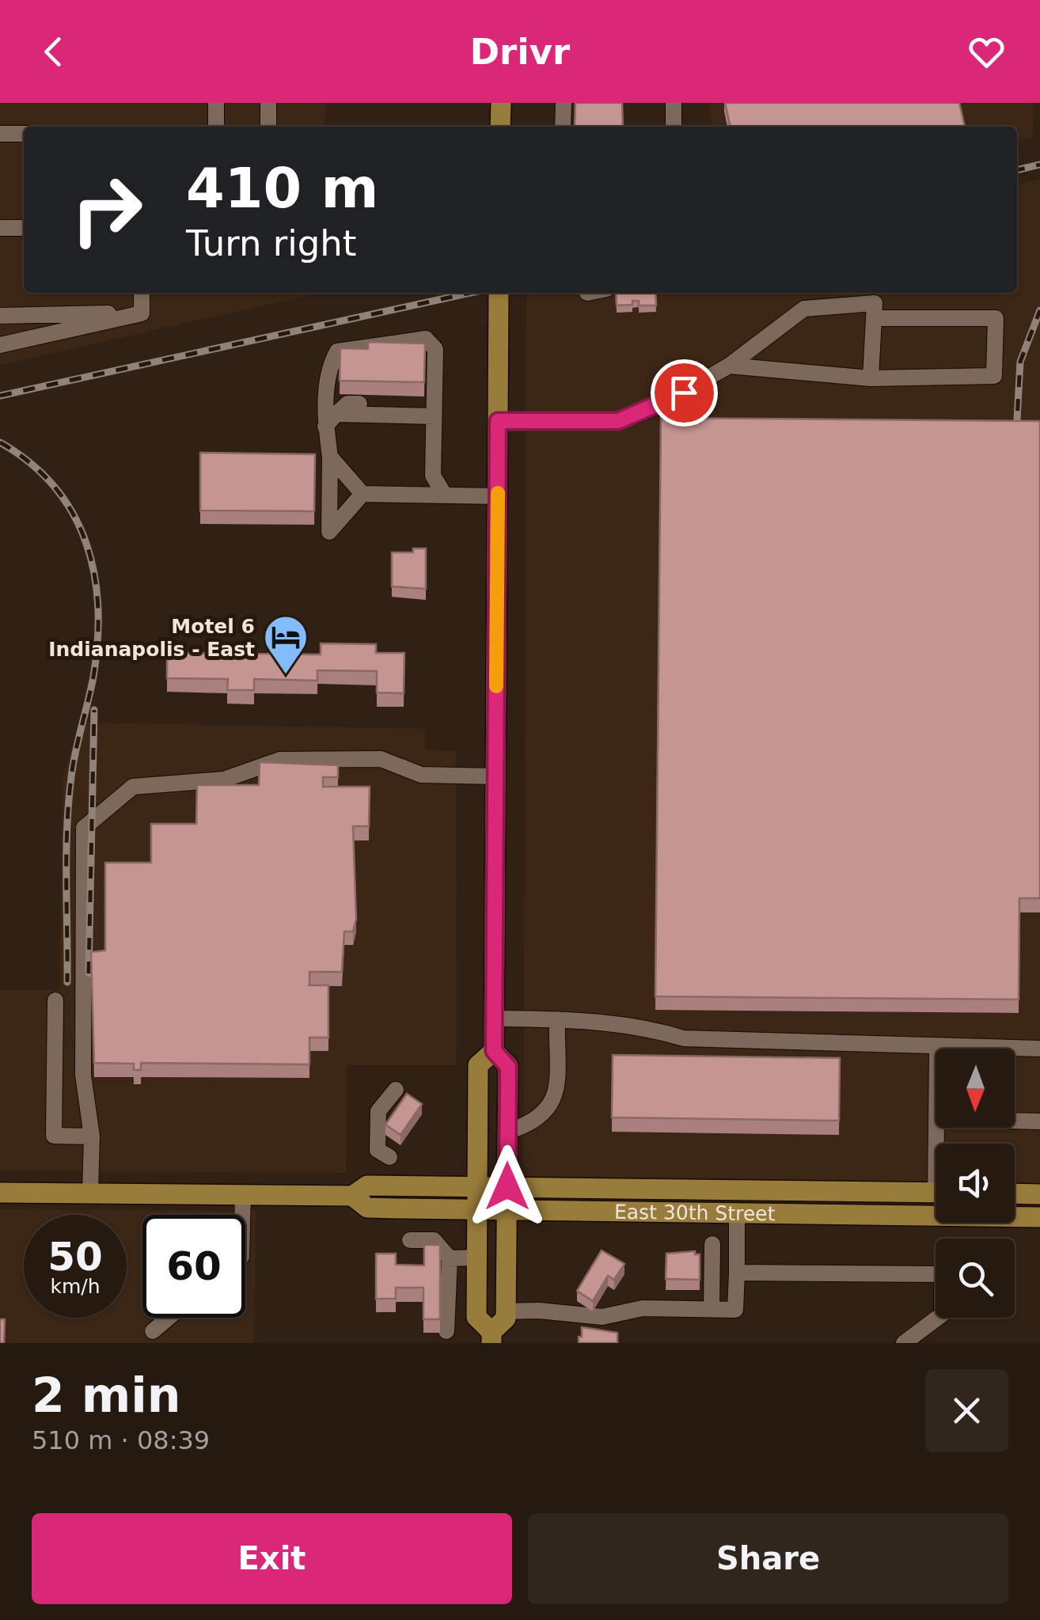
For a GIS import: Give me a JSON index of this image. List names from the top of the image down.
{
  "streets": {
    "main road": ["East 30th Street"]
  },
  "places": {
    "hotel": ["Motel 6 Indianapolis - East"]
  },
  "north": "bottom",
  "page": {
    "header": "Drivr",
    "turn": ["410 m", "Turn right"],
    "speed": "50 km/h",
    "limit": "60",
    "heading": ["2 min", "510 m · 08:39"],
    "buttons": ["Exit", "Share"]
  }
}
